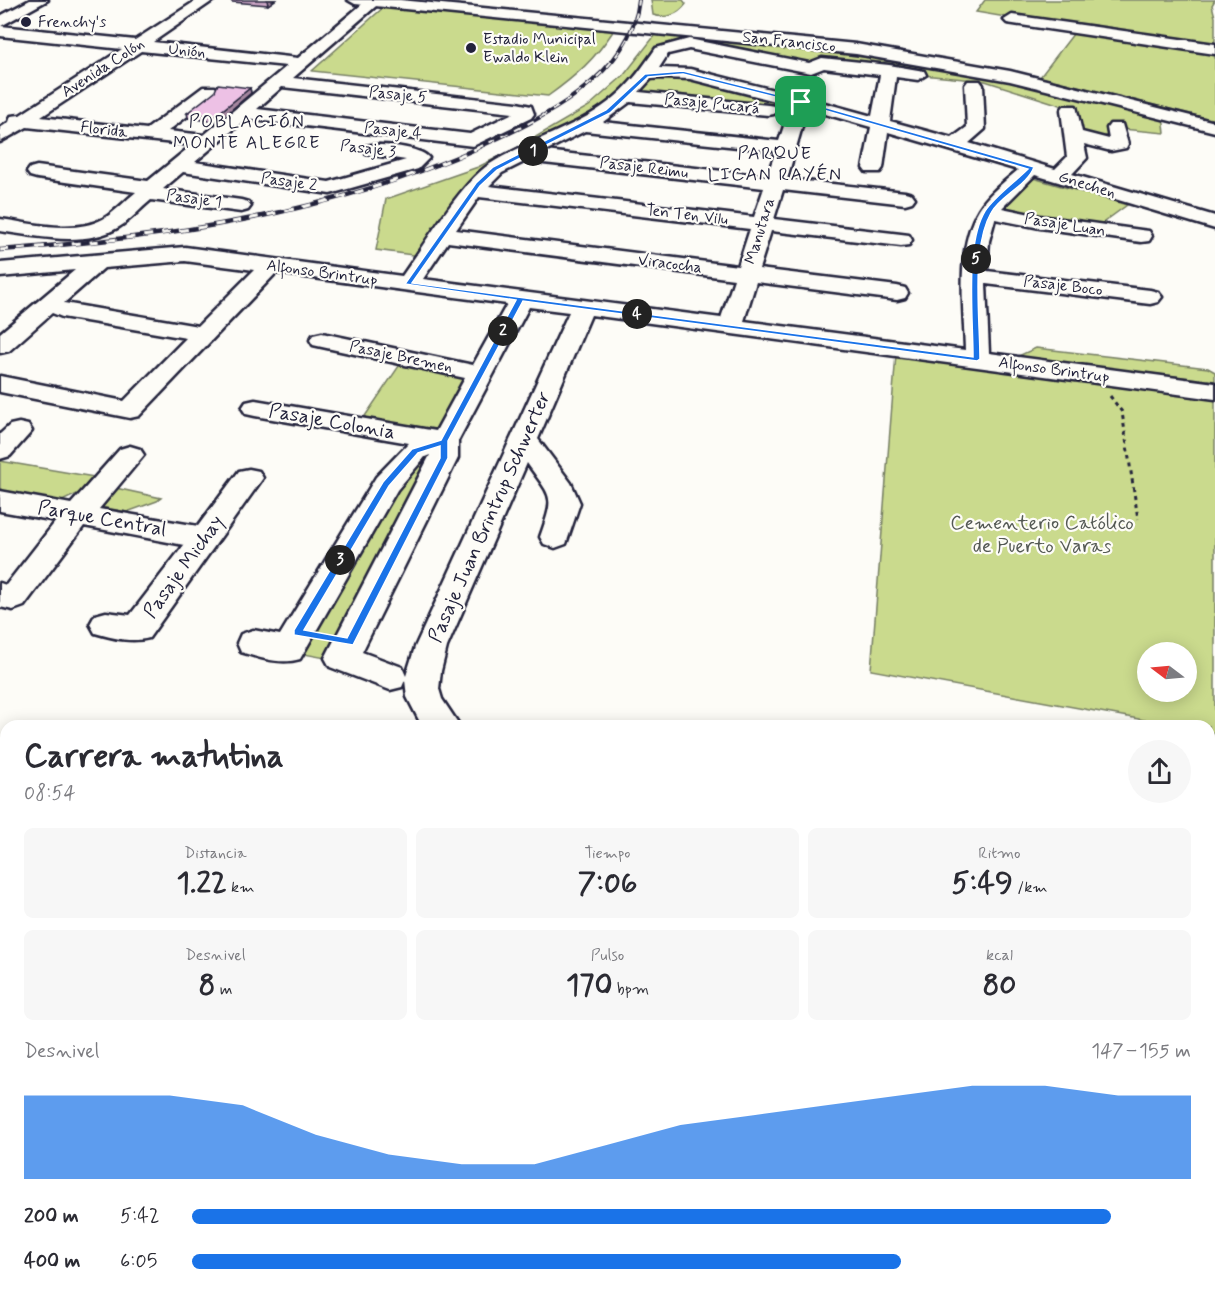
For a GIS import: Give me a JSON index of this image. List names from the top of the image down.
{
  "streets": {
    "street": [
      "San Francisco",
      "Unión",
      "Avenida Colón",
      "Pasaje 5",
      "Pasaje Pucará",
      "Florida",
      "Pasaje 4",
      "Pasaje 3",
      "Pasaje Reimu",
      "Pasaje 2",
      "Gnechen",
      "Pasaje 1",
      "Ten Ten Vilu",
      "Pasaje Luan",
      "Manutara",
      "Viracocha",
      "Alfonso Brintrup",
      "Pasaje Boco",
      "Pasaje Bremen",
      "Pasaje Colonia",
      "Pasaje Juan Brintrup Schwerter",
      "Parque Central",
      "Pasaje Michay"
    ]
  },
  "crossings": [
    ["Unión", "Avenida Colón"],
    ["Avenida Colón", "Florida"],
    ["Pasaje 5", "Pasaje 4"],
    ["Pasaje Pucará", "Gnechen"],
    ["Pasaje Pucará", "Manutara"],
    ["Pasaje 3", "Pasaje 2"],
    ["Pasaje Reimu", "Manutara"],
    ["Gnechen", "Manutara"],
    ["Ten Ten Vilu", "Manutara"],
    ["Manutara", "Viracocha"],
    ["Manutara", "Alfonso Brintrup"],
    ["Alfonso Brintrup", "Pasaje Juan Brintrup Schwerter"],
    ["Parque Central", "Pasaje Michay"]
  ],
  "districts": ["POBLACIÓN MONTE ALEGRE", "PARQUE LICAN RAYÉN"],
  "parks": ["Cementerio Católico de Puerto Varas"],
  "places": ["Frenchy's", "Estadio Municipal Ewaldo Klein"],
  "north": "left",
  "page": {
    "pins": [
      "1",
      "5",
      "4",
      "2",
      "3"
    ],
    "heading": ["Carrera matutina", "08:54"],
    "stats": [
      ["Distancia", "1.22 km"],
      ["Tiempo", "7:06"],
      ["Ritmo", "5:49 /km"],
      ["Desnivel", "8 m"],
      ["Pulso", "170 bpm"],
      ["kcal", "80"]
    ],
    "chart": ["Desnivel", "147–155 m"],
    "list": [
      {
        "name": "200 m",
        "note": "5:42"
      },
      {
        "name": "400 m",
        "note": "6:05"
      }
    ]
  }
}
